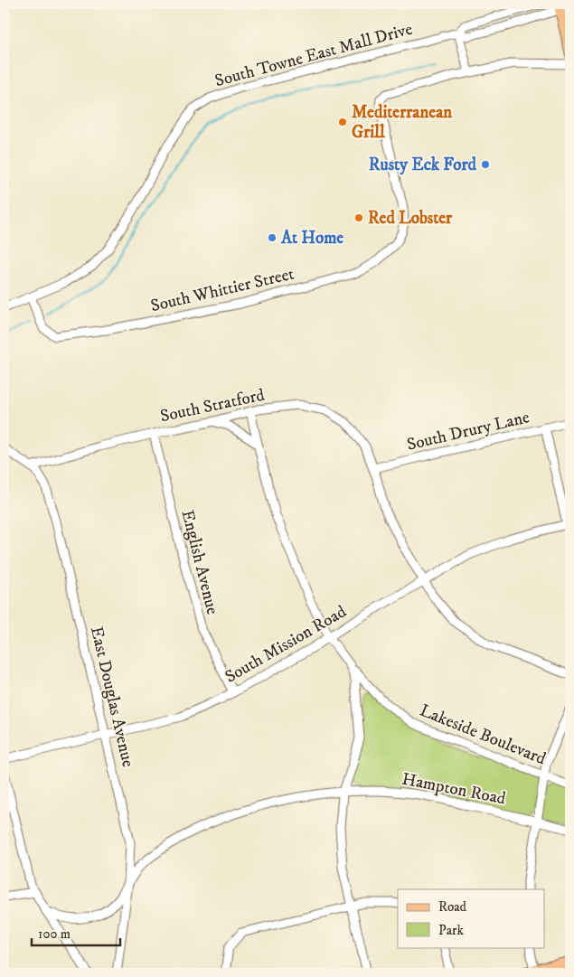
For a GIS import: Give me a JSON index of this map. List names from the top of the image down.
{
  "streets": {
    "street": [
      "South Towne East Mall Drive",
      "South Whittier Street",
      "South Stratford",
      "South Drury Lane",
      "English Avenue",
      "South Mission Road",
      "East Douglas Avenue",
      "Lakeside Boulevard",
      "Hampton Road"
    ]
  },
  "crossings": [
    ["South Towne East Mall Drive", "South Whittier Street"],
    ["South Stratford", "South Drury Lane"],
    ["South Stratford", "English Avenue"],
    ["South Stratford", "South Mission Road"],
    ["South Stratford", "East Douglas Avenue"],
    ["South Stratford", "Lakeside Boulevard"],
    ["English Avenue", "South Mission Road"],
    ["South Mission Road", "East Douglas Avenue"],
    ["South Mission Road", "Lakeside Boulevard"],
    ["East Douglas Avenue", "Hampton Road"]
  ],
  "places": [
    "Mediterranean Grill",
    "Rusty Eck Ford",
    "Red Lobster",
    "At Home"
  ],
  "legend": ["Road", "Park"],
  "scale_bar": "100 m"
}
